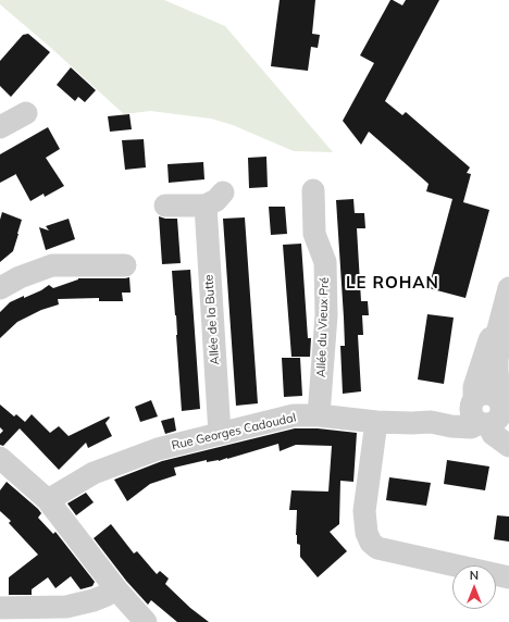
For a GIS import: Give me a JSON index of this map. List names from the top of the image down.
{
  "streets": {
    "street": ["Allée de la Butte", "Allée du Vieux Pré", "Rue Georges Cadoudal"]
  },
  "crossings": [
    ["Allée de la Butte", "Rue Georges Cadoudal"],
    ["Allée du Vieux Pré", "Rue Georges Cadoudal"]
  ],
  "districts": ["LE ROHAN"],
  "north": "top"
}
